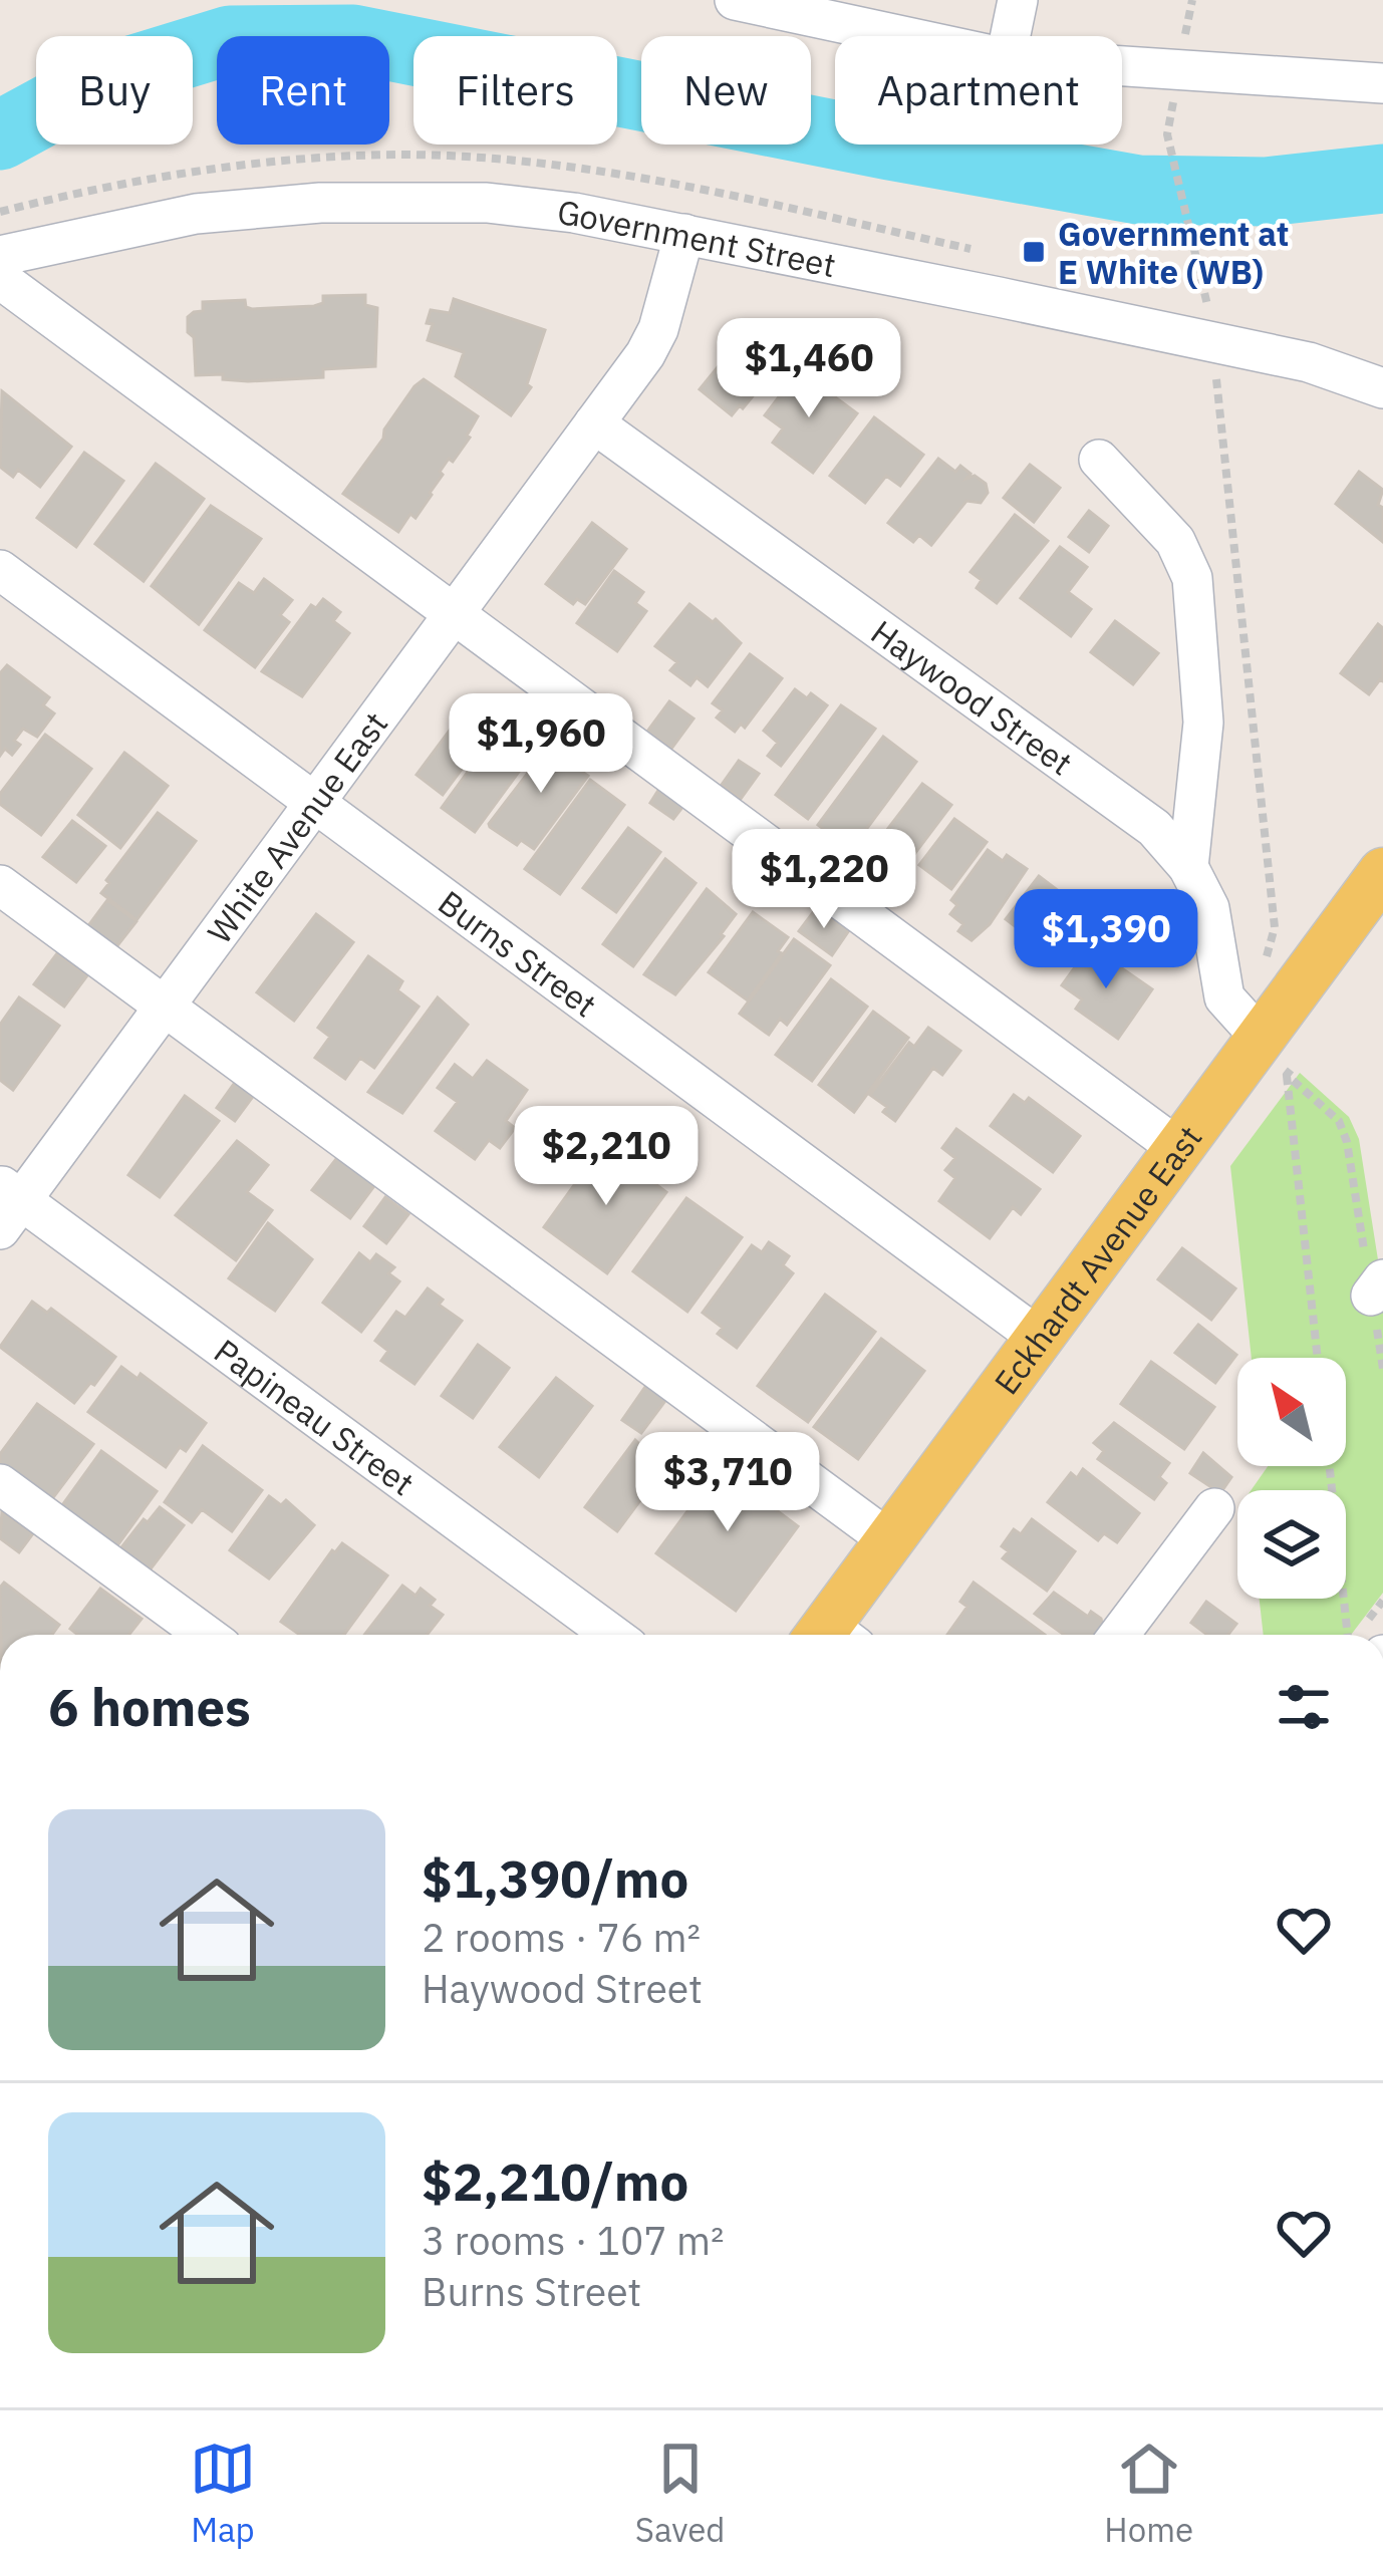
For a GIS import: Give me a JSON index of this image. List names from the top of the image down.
{
  "streets": {
    "main road": ["Eckhardt Avenue East"],
    "street": [
      "Government Street",
      "Haywood Street",
      "White Avenue East",
      "Burns Street",
      "Papineau Street"
    ]
  },
  "crossings": [
    ["Government Street", "White Avenue East"],
    ["Haywood Street", "White Avenue East"],
    ["Haywood Street", "Eckhardt Avenue East"],
    ["White Avenue East", "Burns Street"],
    ["White Avenue East", "Papineau Street"],
    ["Burns Street", "Eckhardt Avenue East"]
  ],
  "places": {
    "transit": ["Government at E White (WB)"]
  },
  "north": "top left",
  "page": {
    "chip": [
      "Buy",
      "Rent",
      "Filters",
      "New",
      "Apartment"
    ],
    "price": [
      "$1,460",
      "$1,960",
      "$1,220",
      "$1,390",
      "$2,210",
      "$3,710"
    ],
    "heading": "6 homes",
    "list": [
      {
        "name": "$1,390/mo",
        "note": "2 rooms · 76 m² · Haywood Street"
      },
      {
        "name": "$2,210/mo",
        "note": "3 rooms · 107 m² · Burns Street"
      }
    ],
    "tabs": ["Map", "Saved", "Home"]
  }
}
